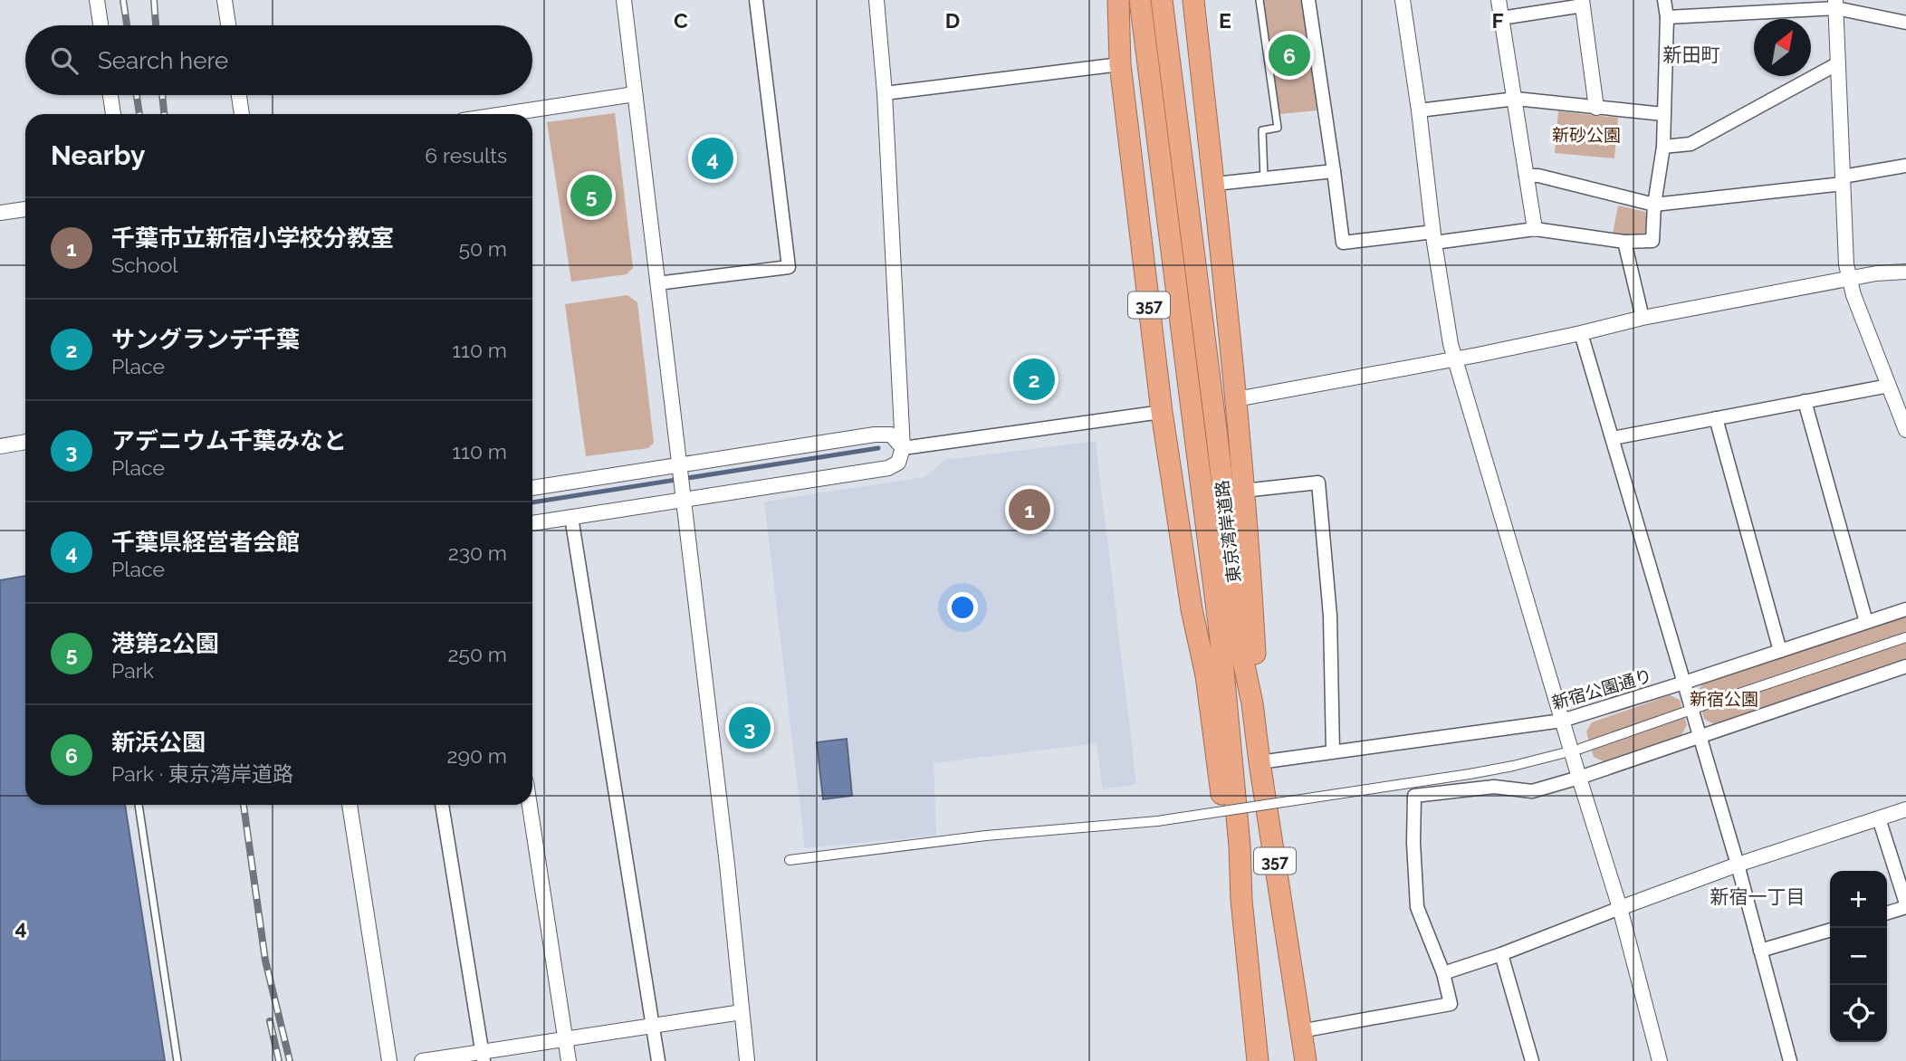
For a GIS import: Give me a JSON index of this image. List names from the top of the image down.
{
  "streets": {
    "highway": ["357", "東京湾岸道路"],
    "street": ["新宿公園通り"]
  },
  "crossings": [
    ["357", "東京湾岸道路"],
    ["東京湾岸道路", "新宿公園通り"]
  ],
  "districts": ["新田町", "新宿一丁目"],
  "parks": ["新砂公園", "新宿公園"],
  "north": "top right",
  "page": {
    "search": "Search here",
    "pins": [
      "6",
      "4",
      "5",
      "2",
      "1",
      "3"
    ],
    "heading": ["Nearby", "6 results"],
    "list": [
      {
        "mark": "1",
        "name": "千葉市立新宿小学校分教室",
        "note": "School",
        "value": "50 m"
      },
      {
        "mark": "2",
        "name": "サングランデ千葉",
        "note": "Place",
        "value": "110 m"
      },
      {
        "mark": "3",
        "name": "アデニウム千葉みなと",
        "note": "Place",
        "value": "110 m"
      },
      {
        "mark": "4",
        "name": "千葉県経営者会館",
        "note": "Place",
        "value": "230 m"
      },
      {
        "mark": "5",
        "name": "港第2公園",
        "note": "Park",
        "value": "250 m"
      },
      {
        "mark": "6",
        "name": "新浜公園",
        "note": "Park · 東京湾岸道路",
        "value": "290 m"
      }
    ],
    "map_buttons": ["+", "−"]
  },
  "grid": {
    "columns": [
      "C",
      "D",
      "E",
      "F"
    ],
    "rows": ["4"]
  }
}
